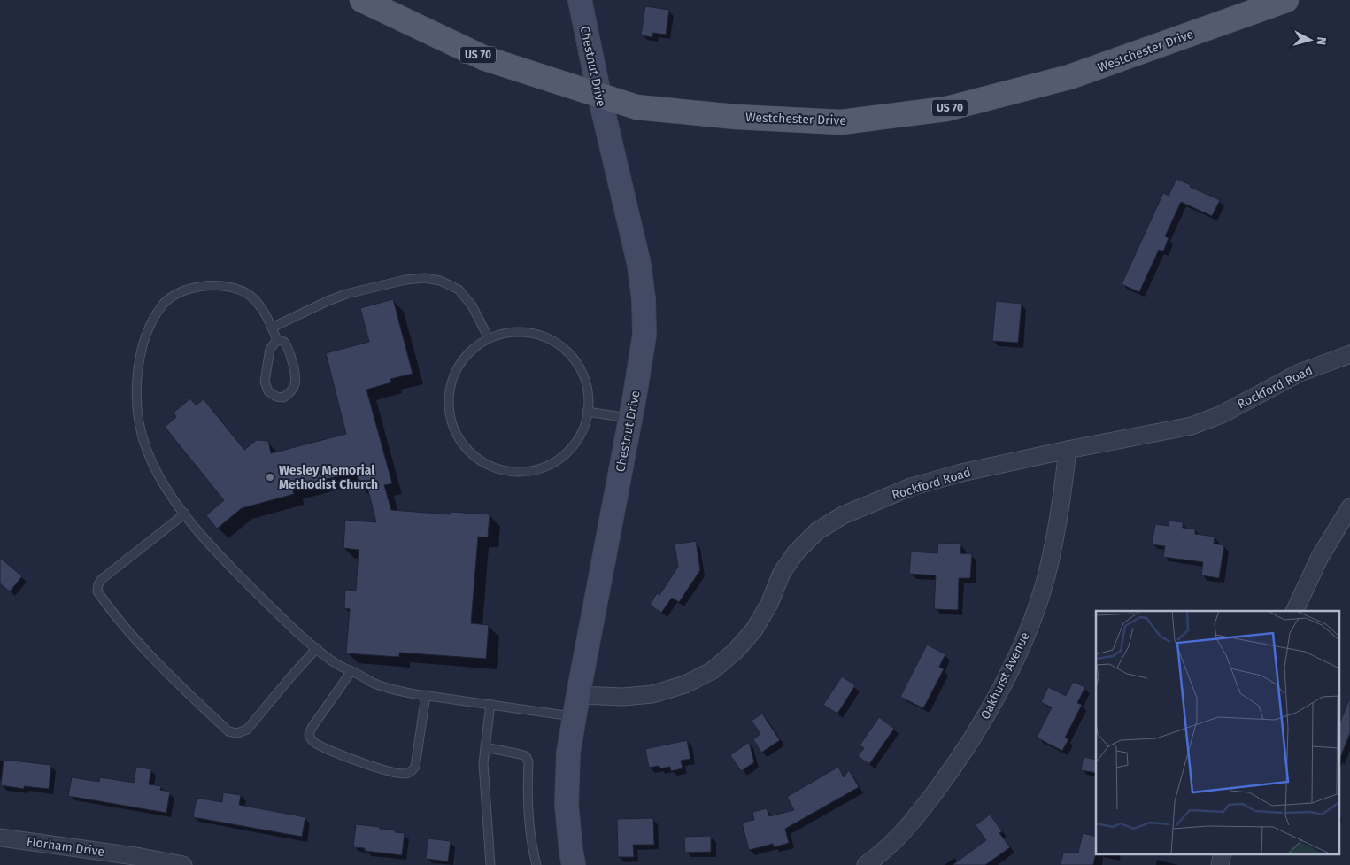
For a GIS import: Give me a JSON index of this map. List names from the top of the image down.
{
  "streets": {
    "main road": ["Westchester Drive", "US 70"],
    "street": [
      "Chestnut Drive",
      "Rockford Road",
      "Oakhurst Avenue",
      "Florham Drive"
    ]
  },
  "crossings": [
    ["Westchester Drive", "Chestnut Drive"],
    ["Chestnut Drive", "Rockford Road"],
    ["Rockford Road", "Oakhurst Avenue"]
  ],
  "places": ["Wesley Memorial Methodist Church"],
  "north": "right"
}
